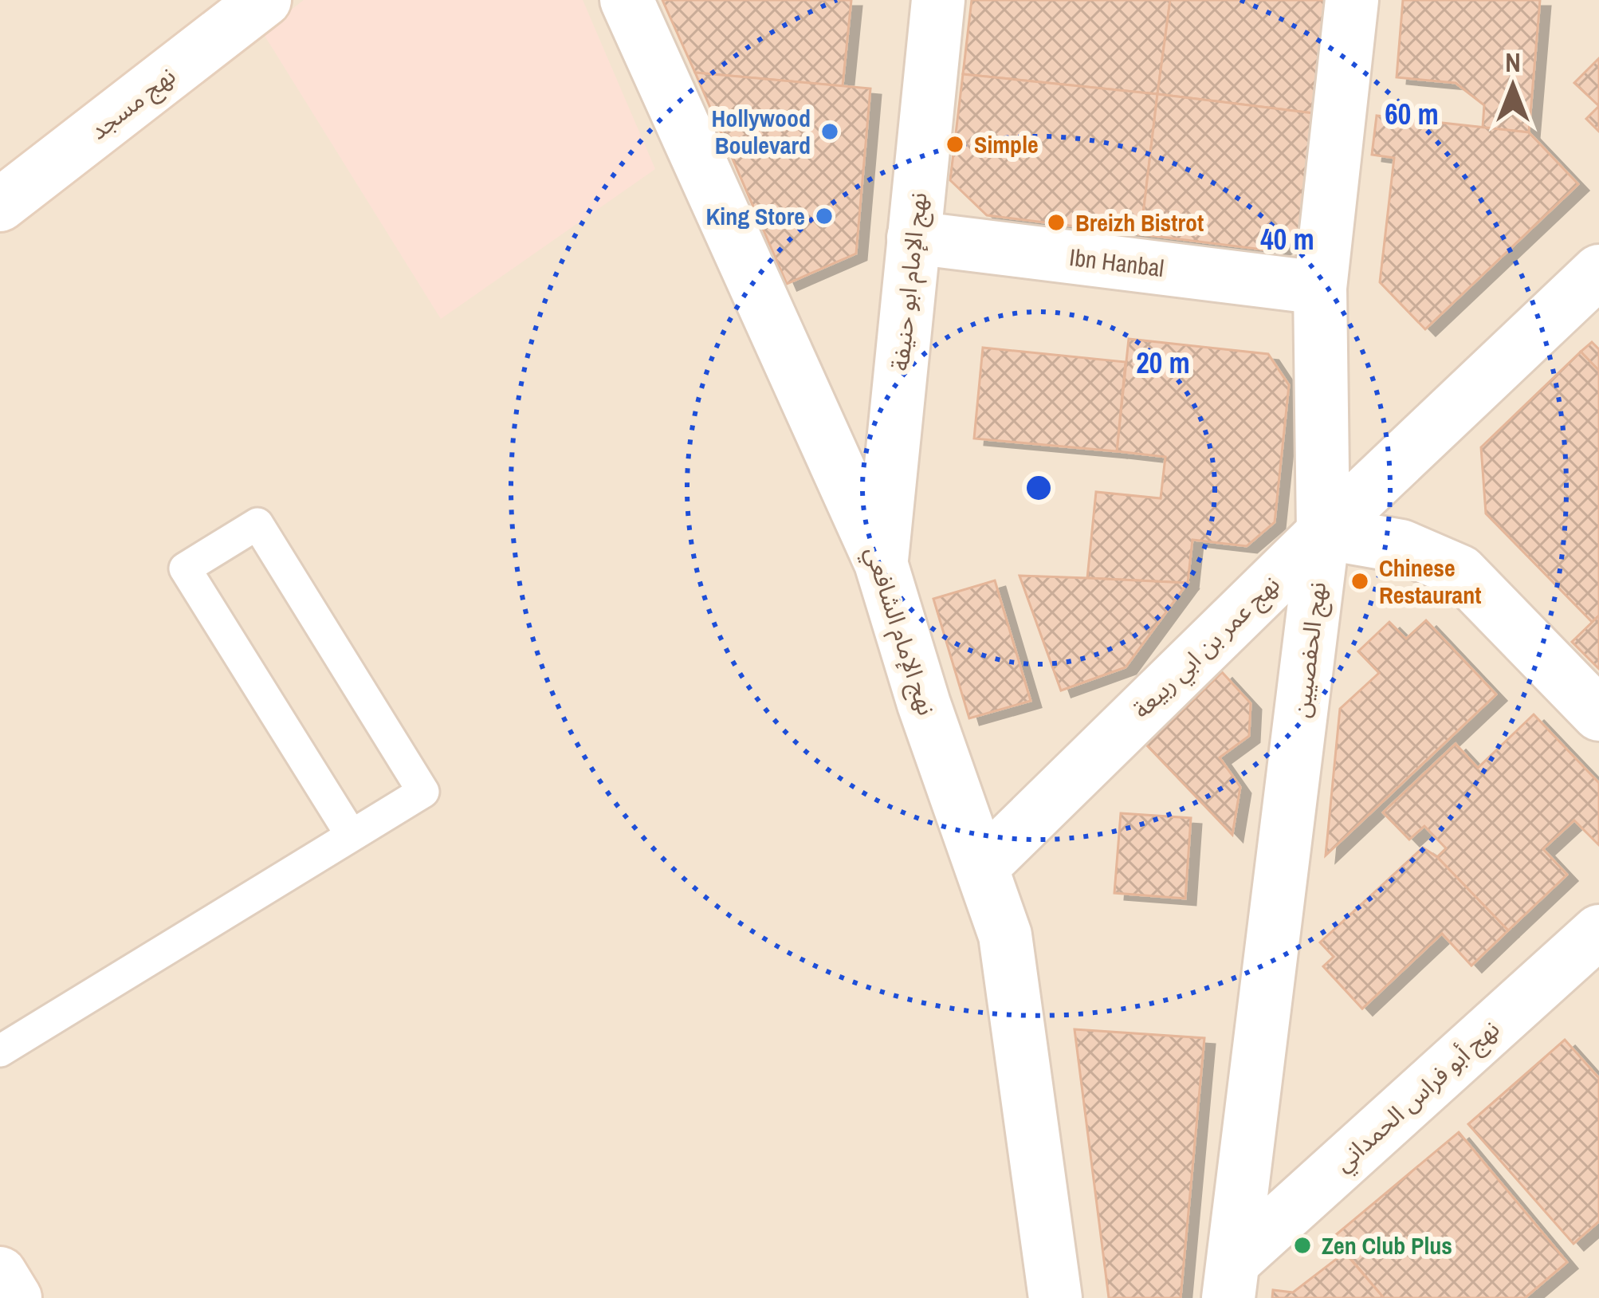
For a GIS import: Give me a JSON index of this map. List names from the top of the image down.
{
  "streets": {
    "street": [
      "نهج مسجد",
      "Ibn Hanbal",
      "نهج الإمام ابو حنيفة",
      "نهج الإمام الشافعي",
      "نهج عمر بن ابي ربيعة",
      "نهج الحفصيين",
      "نهج أبو فراس الحمداني"
    ]
  },
  "crossings": [
    ["Ibn Hanbal", "نهج الإمام ابو حنيفة"],
    ["Ibn Hanbal", "نهج الحفصيين"],
    ["نهج الإمام ابو حنيفة", "نهج الإمام الشافعي"],
    ["نهج الإمام الشافعي", "نهج عمر بن ابي ربيعة"],
    ["نهج عمر بن ابي ربيعة", "نهج الحفصيين"],
    ["نهج الحفصيين", "نهج أبو فراس الحمداني"]
  ],
  "places": [
    "Hollywood Boulevard",
    "Simple",
    "King Store",
    "Breizh Bistrot",
    "Chinese Restaurant",
    "Zen Club Plus"
  ],
  "north": "top",
  "rings": ["60 m", "40 m", "20 m"]
}
